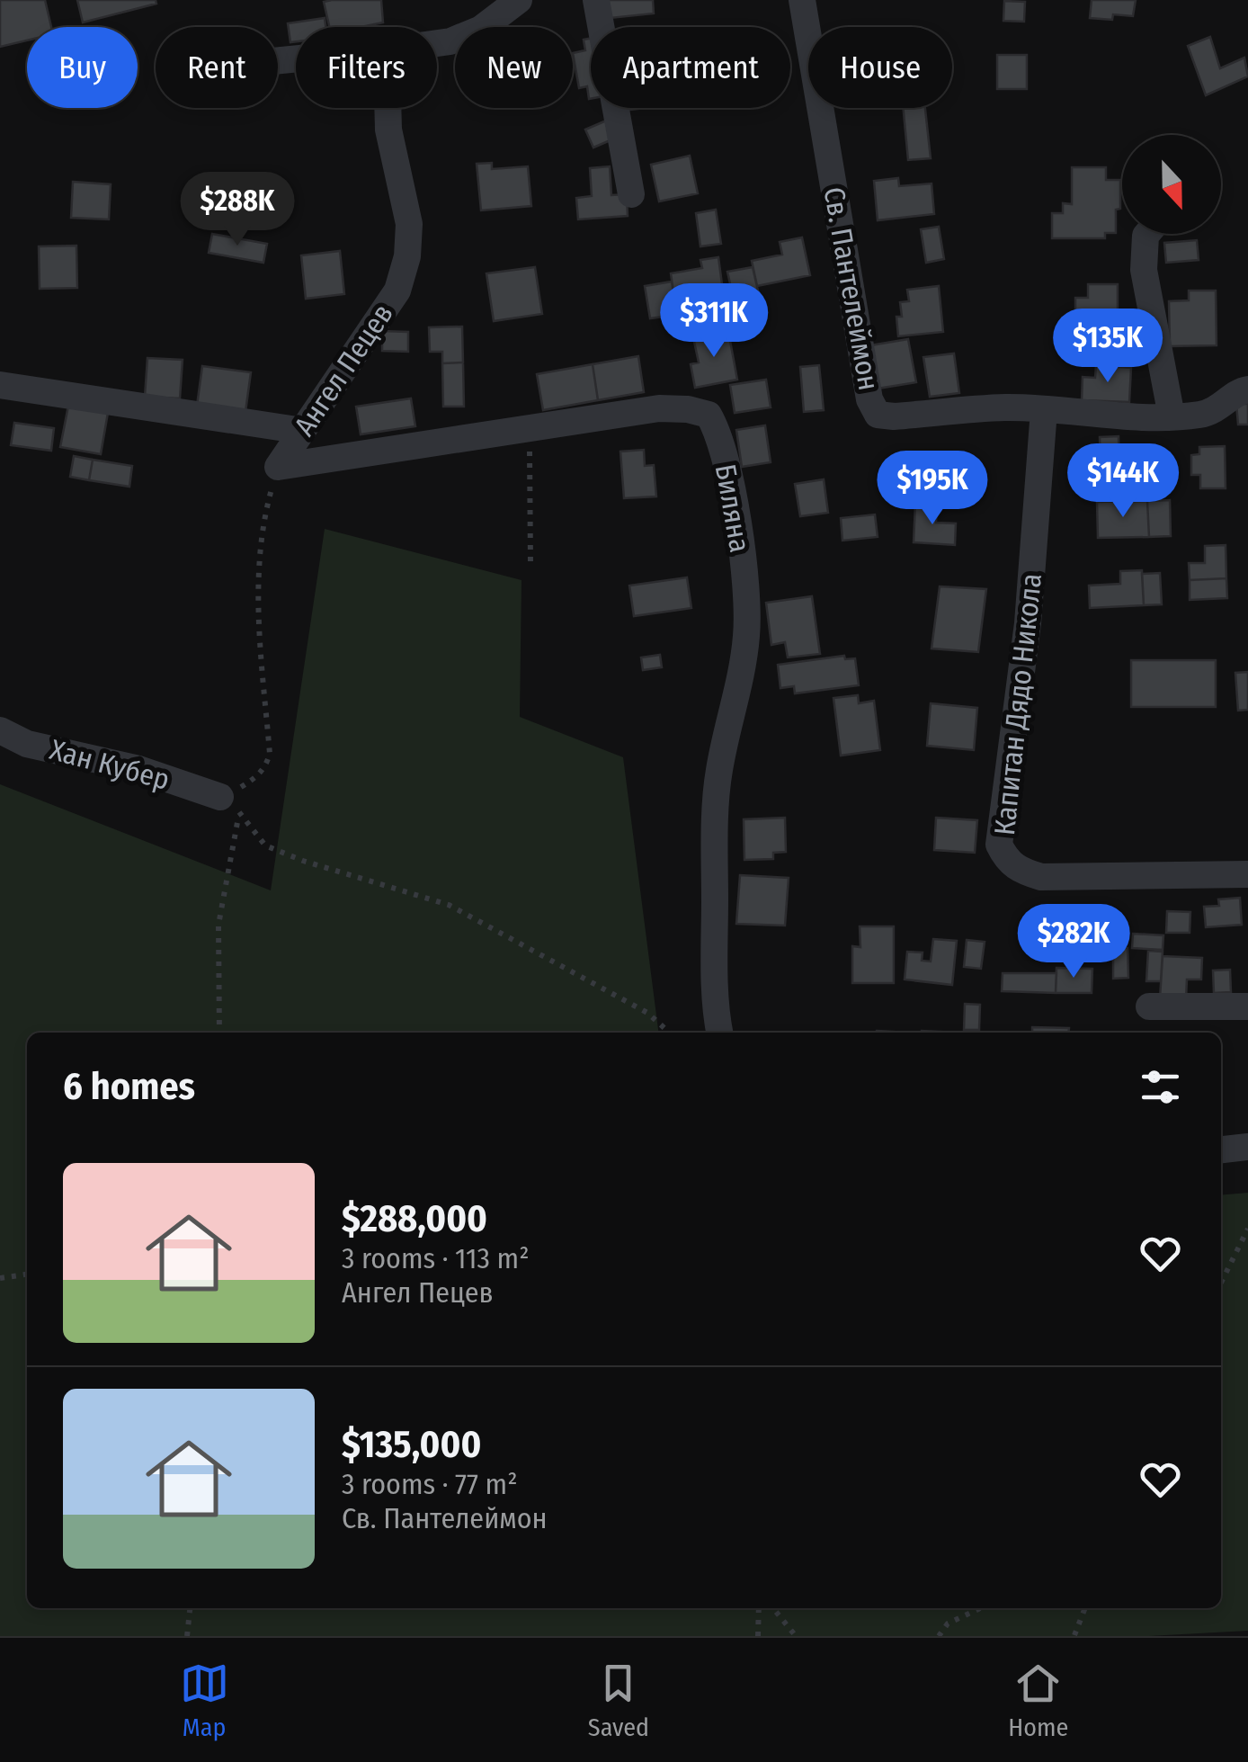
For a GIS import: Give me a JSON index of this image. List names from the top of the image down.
{
  "streets": {
    "street": [
      "Св. Пантелеймон",
      "Ангел Пецев",
      "Биляна",
      "Капитан Дядо Никола",
      "Хан Кубер"
    ]
  },
  "crossings": [
    ["Св. Пантелеймон", "Капитан Дядо Никола"],
    ["Ангел Пецев", "Биляна"],
    ["Ангел Пецев", "Хан Кубер"]
  ],
  "north": "bottom",
  "page": {
    "chip": [
      "Buy",
      "Rent",
      "Filters",
      "New",
      "Apartment",
      "House"
    ],
    "price": [
      "$288K",
      "$311K",
      "$135K",
      "$144K",
      "$195K",
      "$282K"
    ],
    "heading": "6 homes",
    "list": [
      {
        "name": "$288,000",
        "note": "3 rooms · 113 m² · Ангел Пецев"
      },
      {
        "name": "$135,000",
        "note": "3 rooms · 77 m² · Св. Пантелеймон"
      }
    ],
    "tabs": ["Map", "Saved", "Home"]
  }
}
